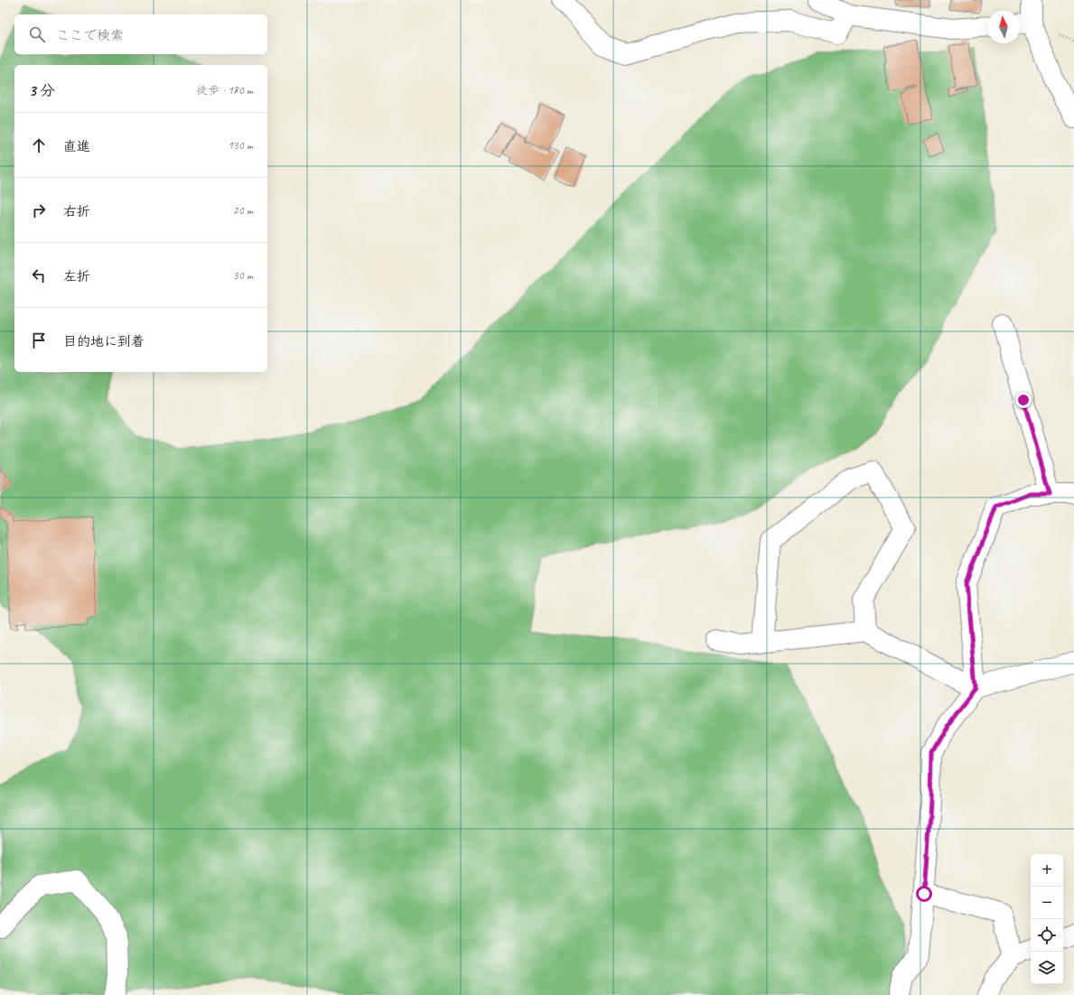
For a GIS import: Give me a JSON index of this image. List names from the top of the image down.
{
  "north": "top",
  "page": {
    "search": "ここで検索",
    "heading": ["3 分", "徒歩 · 180 m"],
    "list": [
      ["直進", "130 m"],
      ["右折", "20 m"],
      ["左折", "30 m"],
      "目的地に到着"
    ],
    "map_buttons": ["+", "−"]
  }
}
